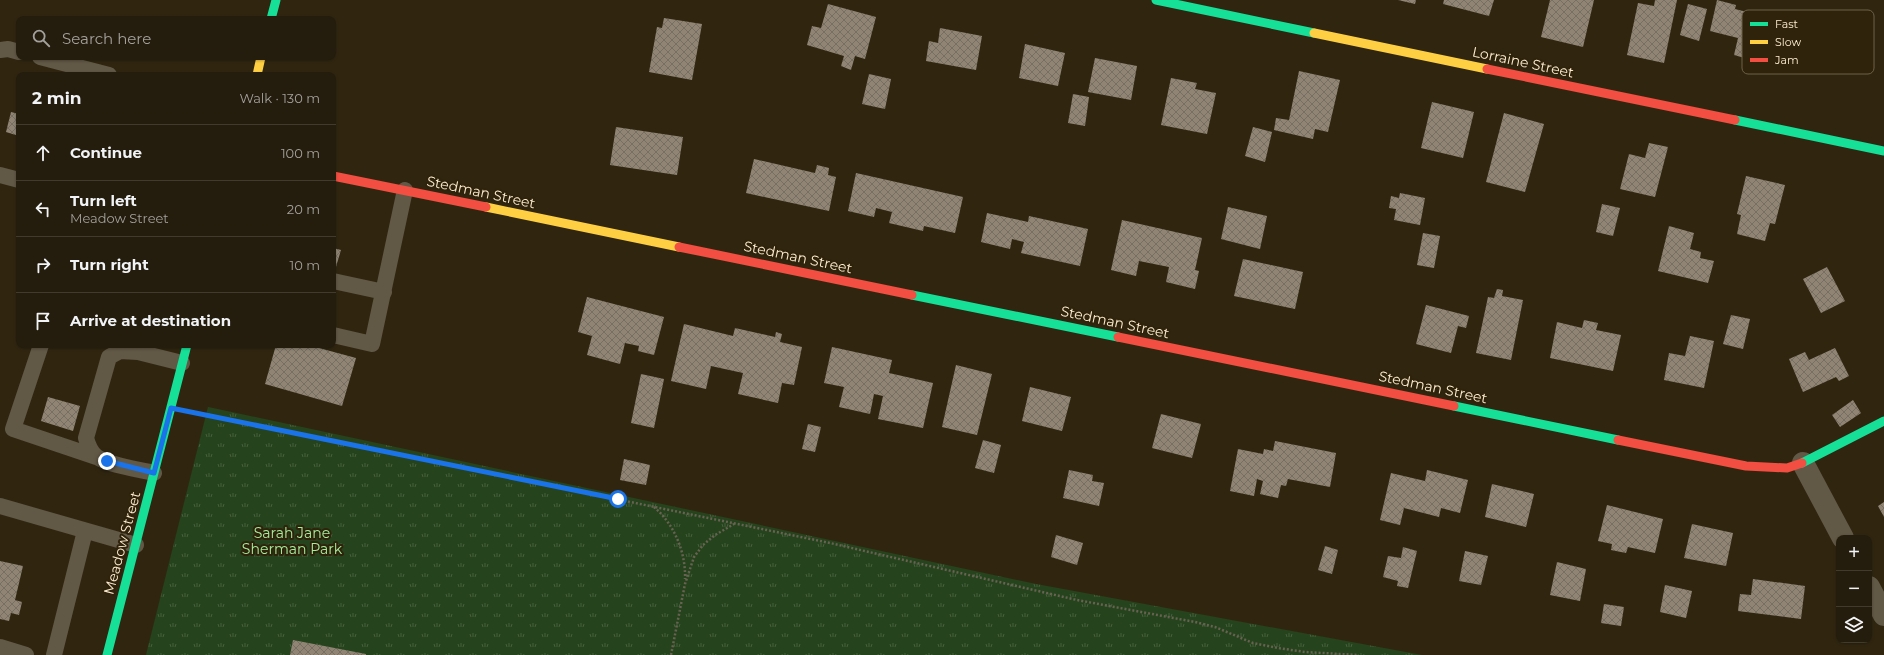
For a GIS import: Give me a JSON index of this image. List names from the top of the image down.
{
  "streets": {
    "street": ["Lorraine Street", "Stedman Street", "Meadow Street"]
  },
  "parks": ["Sarah Jane Sherman Park"],
  "legend": ["Fast", "Slow", "Jam"],
  "page": {
    "search": "Search here",
    "heading": ["2 min", "Walk · 130 m"],
    "list": [
      ["Continue", "100 m"],
      ["Turn left", "Meadow Street", "20 m"],
      ["Turn right", "10 m"],
      "Arrive at destination"
    ],
    "map_buttons": ["+", "−"]
  }
}
